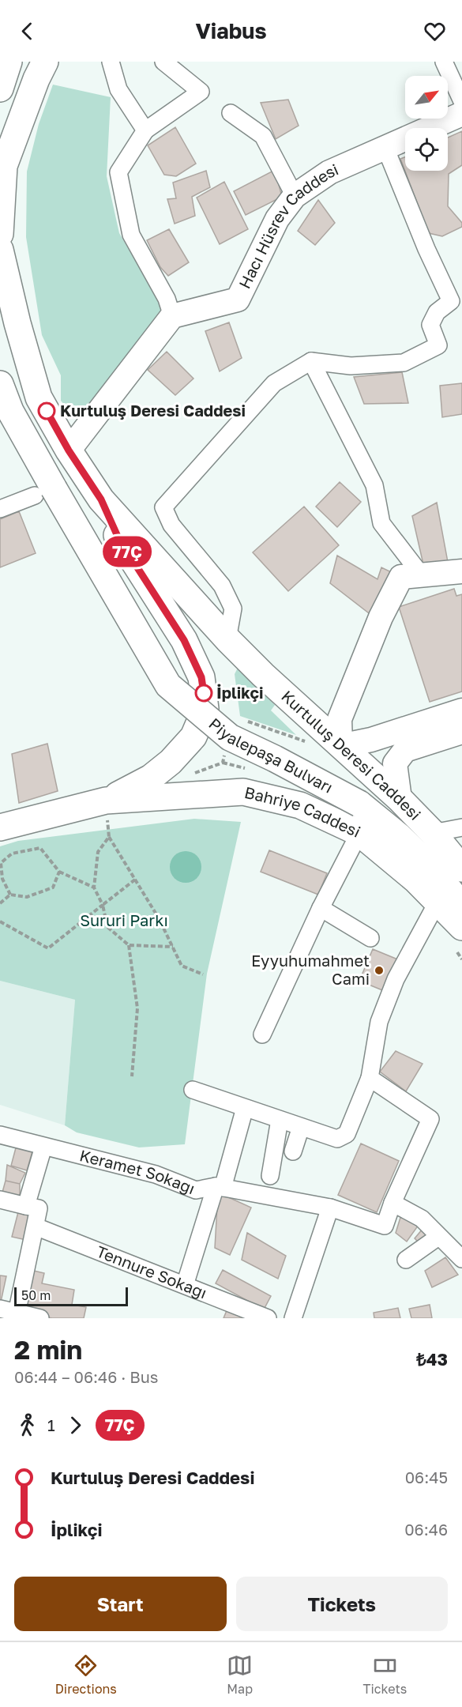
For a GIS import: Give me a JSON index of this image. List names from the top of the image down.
{
  "streets": {
    "main road": ["Piyalepaşa Bulvarı", "Kurtuluş Deresi Caddesi", "Bahriye Caddesi"],
    "street": ["Hacı Hüsrev Caddesi", "Keramet Sokağı", "Tennure Sokağı"]
  },
  "crossings": [
    ["Piyalepaşa Bulvarı", "Kurtuluş Deresi Caddesi"],
    ["Kurtuluş Deresi Caddesi", "Bahriye Caddesi"]
  ],
  "parks": ["Sururi Parkı"],
  "places": ["Kurtuluş Deresi Caddesi", "İplikçi", "Eyyuhumahmet Cami"],
  "lines": ["bus line 77Ç"],
  "scale_bar": "50 m",
  "north": "top right",
  "page": {
    "header": "Viabus",
    "on_map": "77Ç",
    "scale": "50 m",
    "heading": ["2 min", "06:44 – 06:46 · Bus", "₺43"],
    "legs": ["1", "77Ç"],
    "list": [
      {
        "name": "Kurtuluş Deresi Caddesi",
        "value": "06:45"
      },
      {
        "name": "İplikçi",
        "value": "06:46"
      }
    ],
    "buttons": ["Start", "Tickets"],
    "tabs": ["Directions", "Map", "Tickets"]
  }
}
